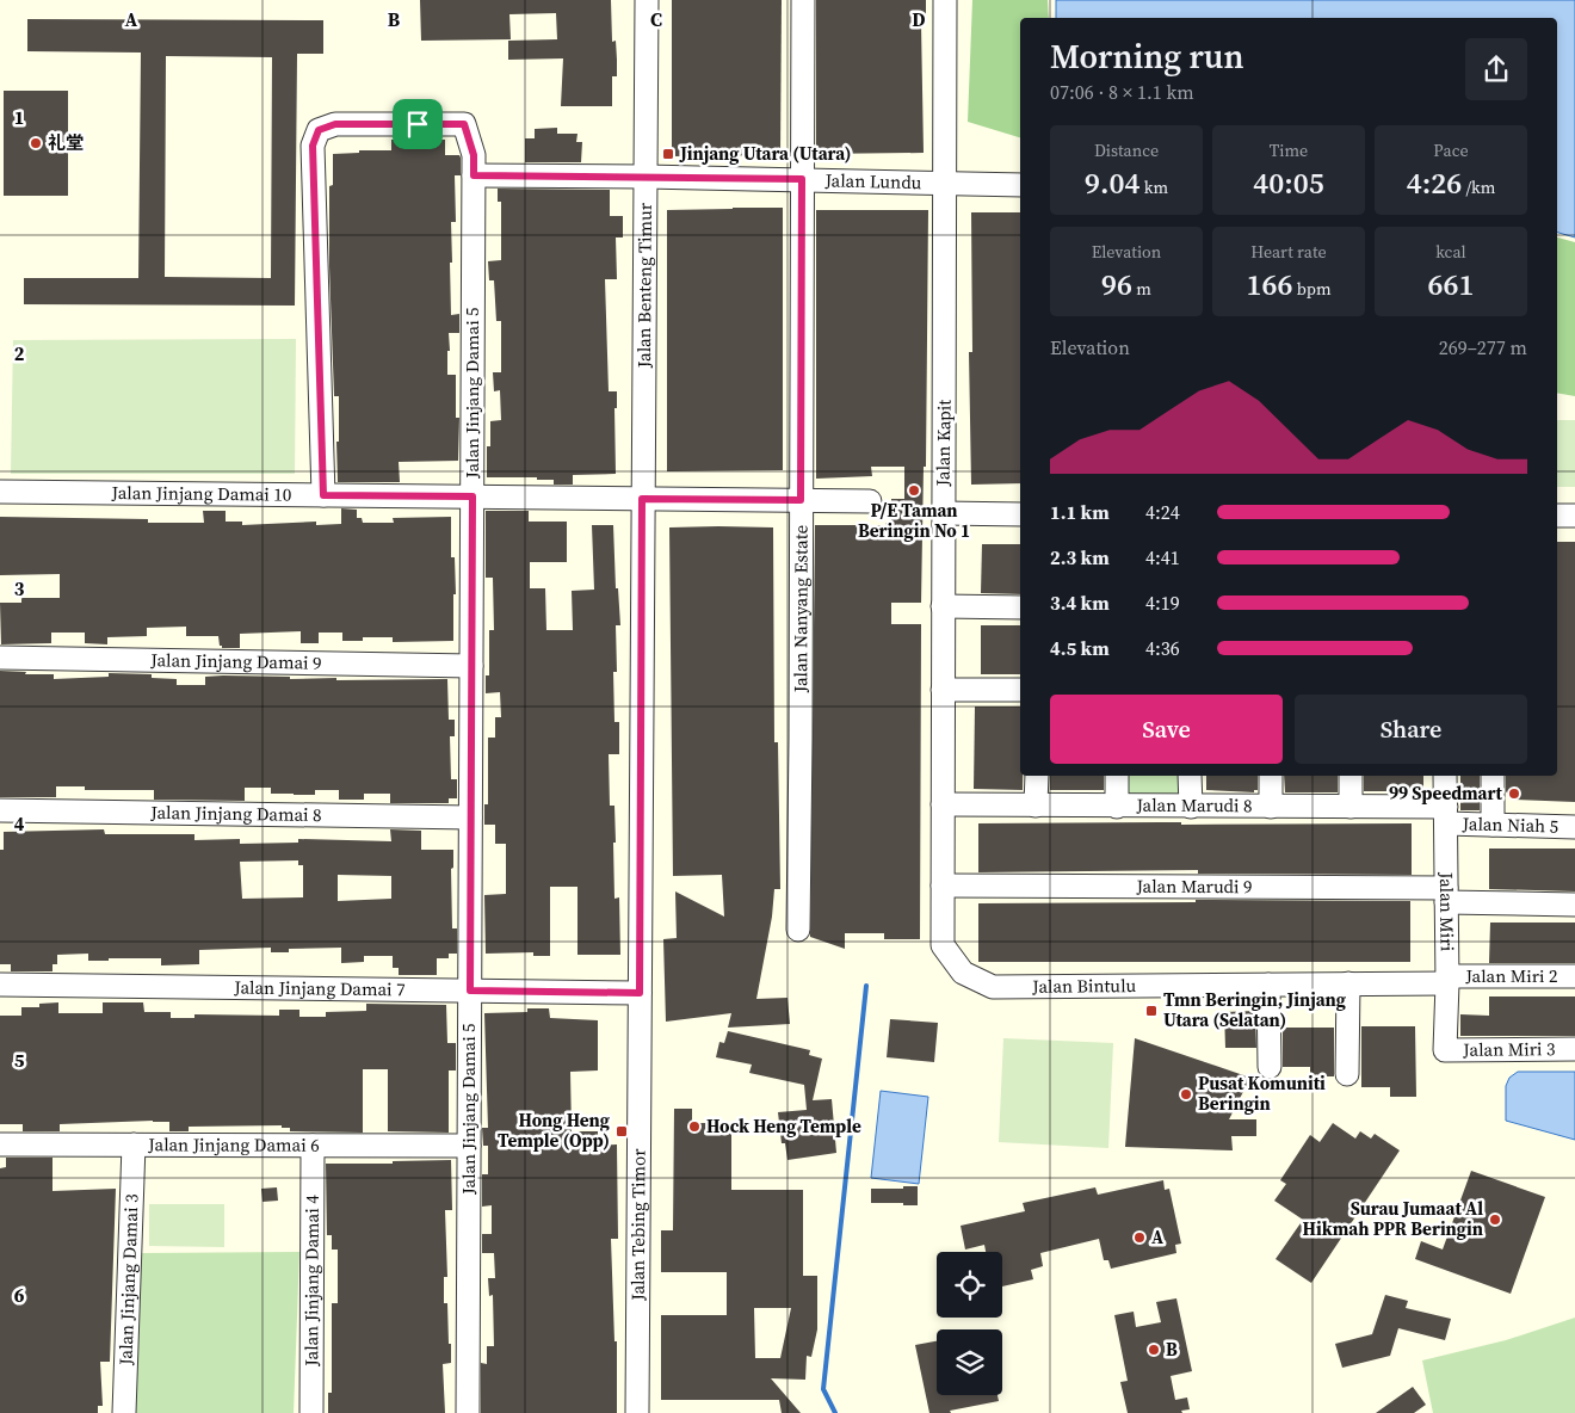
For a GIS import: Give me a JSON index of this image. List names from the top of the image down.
{
  "streets": {
    "street": [
      "Jalan Lundu",
      "Jalan Benteng Timur",
      "Jalan Jinjang Damai 5",
      "Jalan Kapit",
      "Jalan Jinjang Damai 10",
      "Jalan Nanyang Estate",
      "Jalan Jinjang Damai 9",
      "Jalan Marudi 8",
      "Jalan Jinjang Damai 8",
      "Jalan Niah 5",
      "Jalan Marudi 9",
      "Jalan Miri",
      "Jalan Miri 2",
      "Jalan Bintulu",
      "Jalan Jinjang Damai 7",
      "Jalan Miri 3",
      "Jalan Jinjang Damai 6",
      "Jalan Tebing Timor",
      "Jalan Jinjang Damai 3",
      "Jalan Jinjang Damai 4"
    ]
  },
  "crossings": [
    ["Jalan Lundu", "Jalan Benteng Timur"],
    ["Jalan Lundu", "Jalan Jinjang Damai 5"],
    ["Jalan Lundu", "Jalan Kapit"],
    ["Jalan Lundu", "Jalan Nanyang Estate"],
    ["Jalan Benteng Timur", "Jalan Jinjang Damai 10"],
    ["Jalan Benteng Timur", "Jalan Tebing Timor"],
    ["Jalan Jinjang Damai 5", "Jalan Jinjang Damai 10"],
    ["Jalan Jinjang Damai 5", "Jalan Jinjang Damai 9"],
    ["Jalan Jinjang Damai 5", "Jalan Jinjang Damai 8"],
    ["Jalan Jinjang Damai 5", "Jalan Jinjang Damai 7"],
    ["Jalan Jinjang Damai 5", "Jalan Jinjang Damai 6"],
    ["Jalan Kapit", "Jalan Marudi 8"],
    ["Jalan Kapit", "Jalan Marudi 9"],
    ["Jalan Kapit", "Jalan Bintulu"],
    ["Jalan Jinjang Damai 10", "Jalan Nanyang Estate"],
    ["Jalan Jinjang Damai 10", "Jalan Tebing Timor"],
    ["Jalan Marudi 8", "Jalan Niah 5"],
    ["Jalan Marudi 8", "Jalan Miri"],
    ["Jalan Niah 5", "Jalan Miri"],
    ["Jalan Marudi 9", "Jalan Miri"],
    ["Jalan Marudi 9", "Jalan Bintulu"],
    ["Jalan Miri", "Jalan Miri 2"],
    ["Jalan Miri", "Jalan Bintulu"],
    ["Jalan Miri", "Jalan Miri 3"],
    ["Jalan Miri 2", "Jalan Bintulu"],
    ["Jalan Jinjang Damai 7", "Jalan Tebing Timor"],
    ["Jalan Jinjang Damai 6", "Jalan Jinjang Damai 3"],
    ["Jalan Jinjang Damai 6", "Jalan Jinjang Damai 4"]
  ],
  "places": {
    "other": [
      "礼堂",
      "P/E Taman Beringin No 1",
      "99 Speedmart",
      "Pusat Komuniti Beringin",
      "Hock Heng Temple",
      "Surau Jumaat Al Hikmah PPR Beringin",
      "A",
      "B"
    ],
    "transit": ["Jinjang Utara (Utara)", "Tmn Beringin, Jinjang Utara (Selatan)", "Hong Heng Temple (Opp)"]
  },
  "page": {
    "heading": ["Morning run", "07:06 · 8 × 1.1 km"],
    "stats": [
      ["Distance", "9.04 km"],
      ["Time", "40:05"],
      ["Pace", "4:26 /km"],
      ["Elevation", "96 m"],
      ["Heart rate", "166 bpm"],
      ["kcal", "661"]
    ],
    "chart": ["Elevation", "269–277 m"],
    "list": [
      {
        "name": "1.1 km",
        "note": "4:24"
      },
      {
        "name": "2.3 km",
        "note": "4:41"
      },
      {
        "name": "3.4 km",
        "note": "4:19"
      },
      {
        "name": "4.5 km",
        "note": "4:36"
      }
    ],
    "buttons": ["Save", "Share"]
  },
  "grid": {
    "columns": [
      "A",
      "B",
      "C",
      "D"
    ],
    "rows": [
      "1",
      "2",
      "3",
      "4",
      "5",
      "6"
    ]
  }
}
